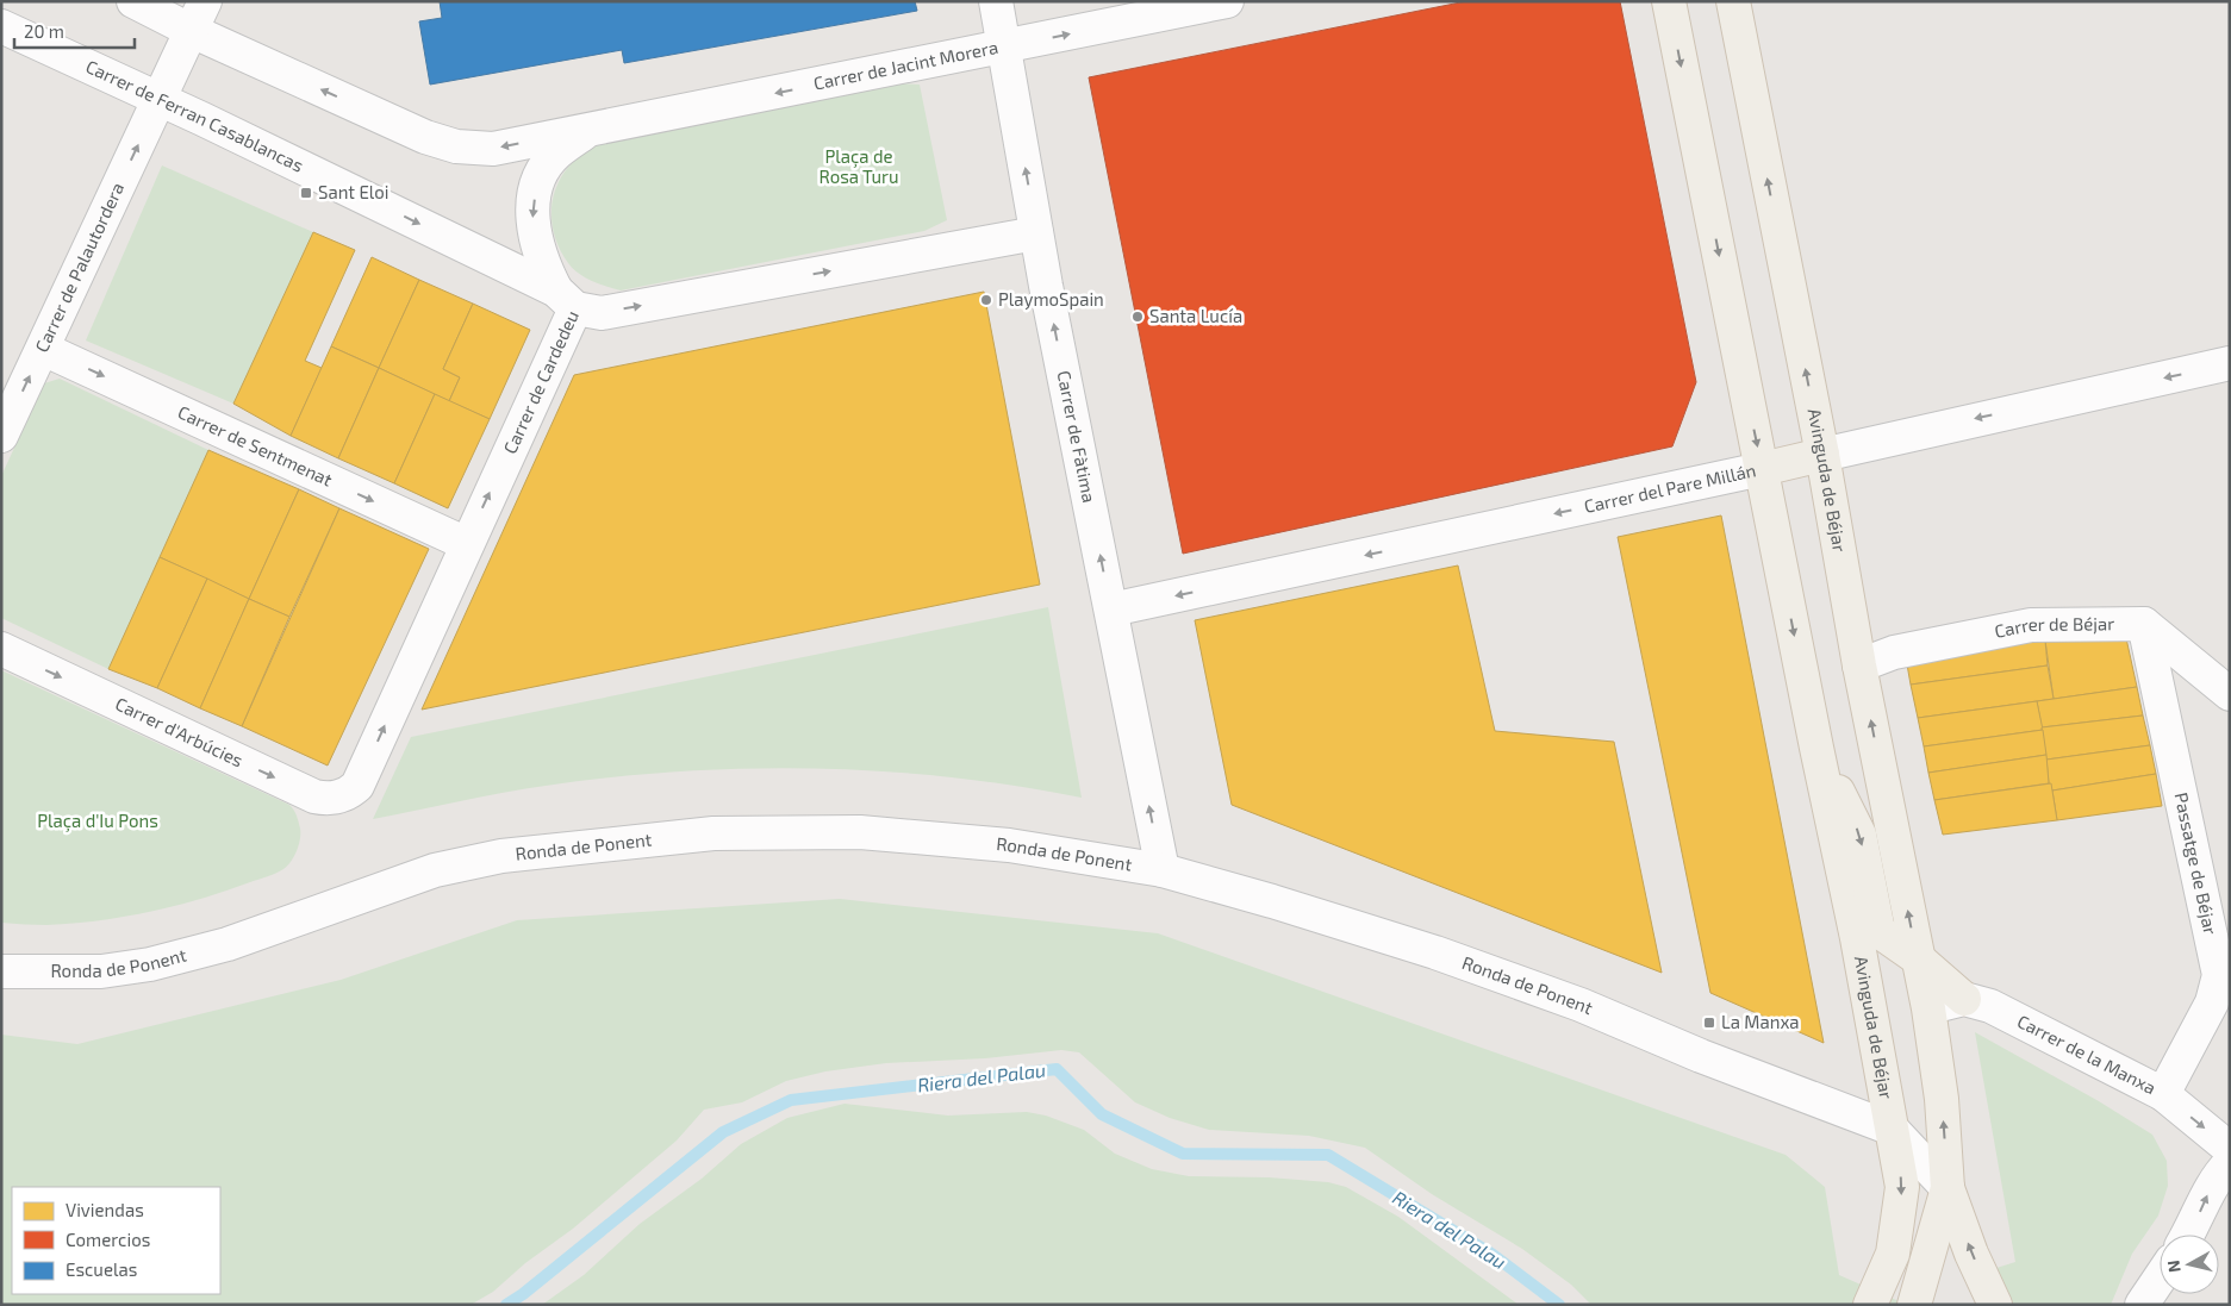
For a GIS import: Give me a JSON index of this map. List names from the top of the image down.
{
  "streets": {
    "main road": ["Avinguda de Béjar", "Carrer del Pare Millán", "Ronda de Ponent"],
    "street": [
      "Carrer de Jacint Morera",
      "Carrer de Ferran Casablancas",
      "Carrer de Palautordera",
      "Carrer de Cardedeu",
      "Carrer de Fàtima",
      "Carrer de Sentmenat",
      "Carrer de Béjar",
      "Carrer d'Arbúcies",
      "Passatge de Béjar",
      "Carrer de la Manxa"
    ]
  },
  "crossings": [
    ["Carrer de Jacint Morera", "Carrer de Fàtima"],
    ["Carrer de Ferran Casablancas", "Carrer de Palautordera"],
    ["Carrer de Ferran Casablancas", "Carrer de Cardedeu"],
    ["Carrer de Palautordera", "Carrer de Sentmenat"],
    ["Carrer de Cardedeu", "Carrer de Fàtima"],
    ["Carrer de Cardedeu", "Carrer de Sentmenat"],
    ["Carrer de Cardedeu", "Carrer d'Arbúcies"],
    ["Carrer de Fàtima", "Carrer del Pare Millán"],
    ["Carrer de Fàtima", "Ronda de Ponent"],
    ["Avinguda de Béjar", "Carrer del Pare Millán"],
    ["Avinguda de Béjar", "Carrer de Béjar"],
    ["Avinguda de Béjar", "Ronda de Ponent"],
    ["Avinguda de Béjar", "Carrer de la Manxa"],
    ["Carrer de Béjar", "Passatge de Béjar"],
    ["Passatge de Béjar", "Carrer de la Manxa"]
  ],
  "one_way": [
    "Carrer de Palautordera",
    "Carrer de Cardedeu",
    "Carrer de Fàtima",
    "Carrer de Sentmenat",
    "Carrer del Pare Millán",
    "Carrer d'Arbúcies"
  ],
  "water": ["Riera del Palau"],
  "parks": ["Plaça de Rosa Turu", "Plaça d'Iu Pons"],
  "places": {
    "transit": ["Sant Eloi", "La Manxa"],
    "other": ["PlaymoSpain", "Santa Lucía"]
  },
  "legend": ["Viviendas", "Comercios", "Escuelas"],
  "scale_bar": "20 m",
  "north": "left"
}
